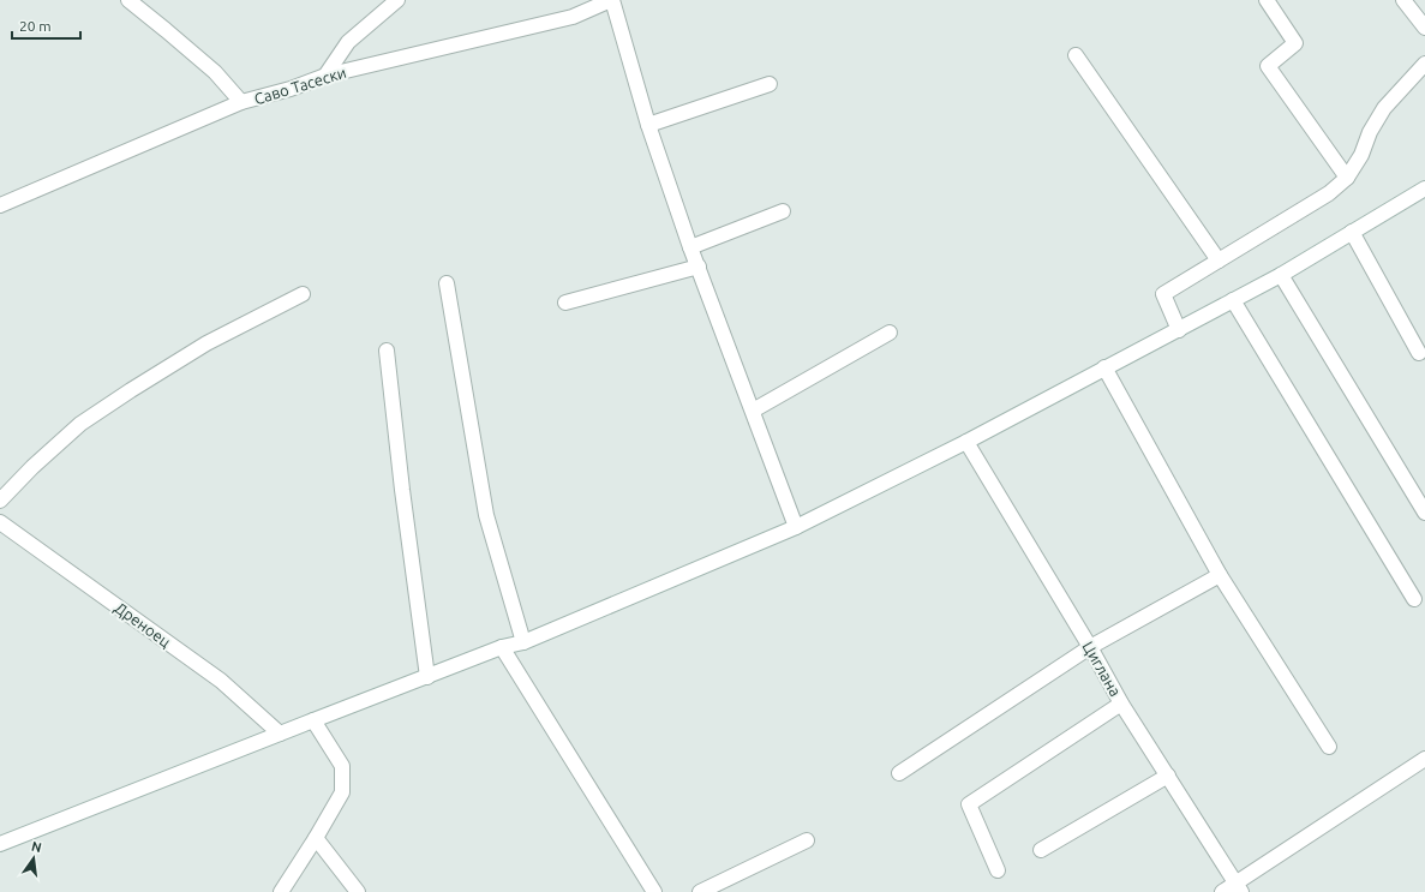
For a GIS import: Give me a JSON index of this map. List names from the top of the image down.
{
  "streets": {
    "street": ["Саво Тасески", "Дреноец", "Циглана"]
  },
  "scale_bar": "20 m",
  "north": "top"
}
